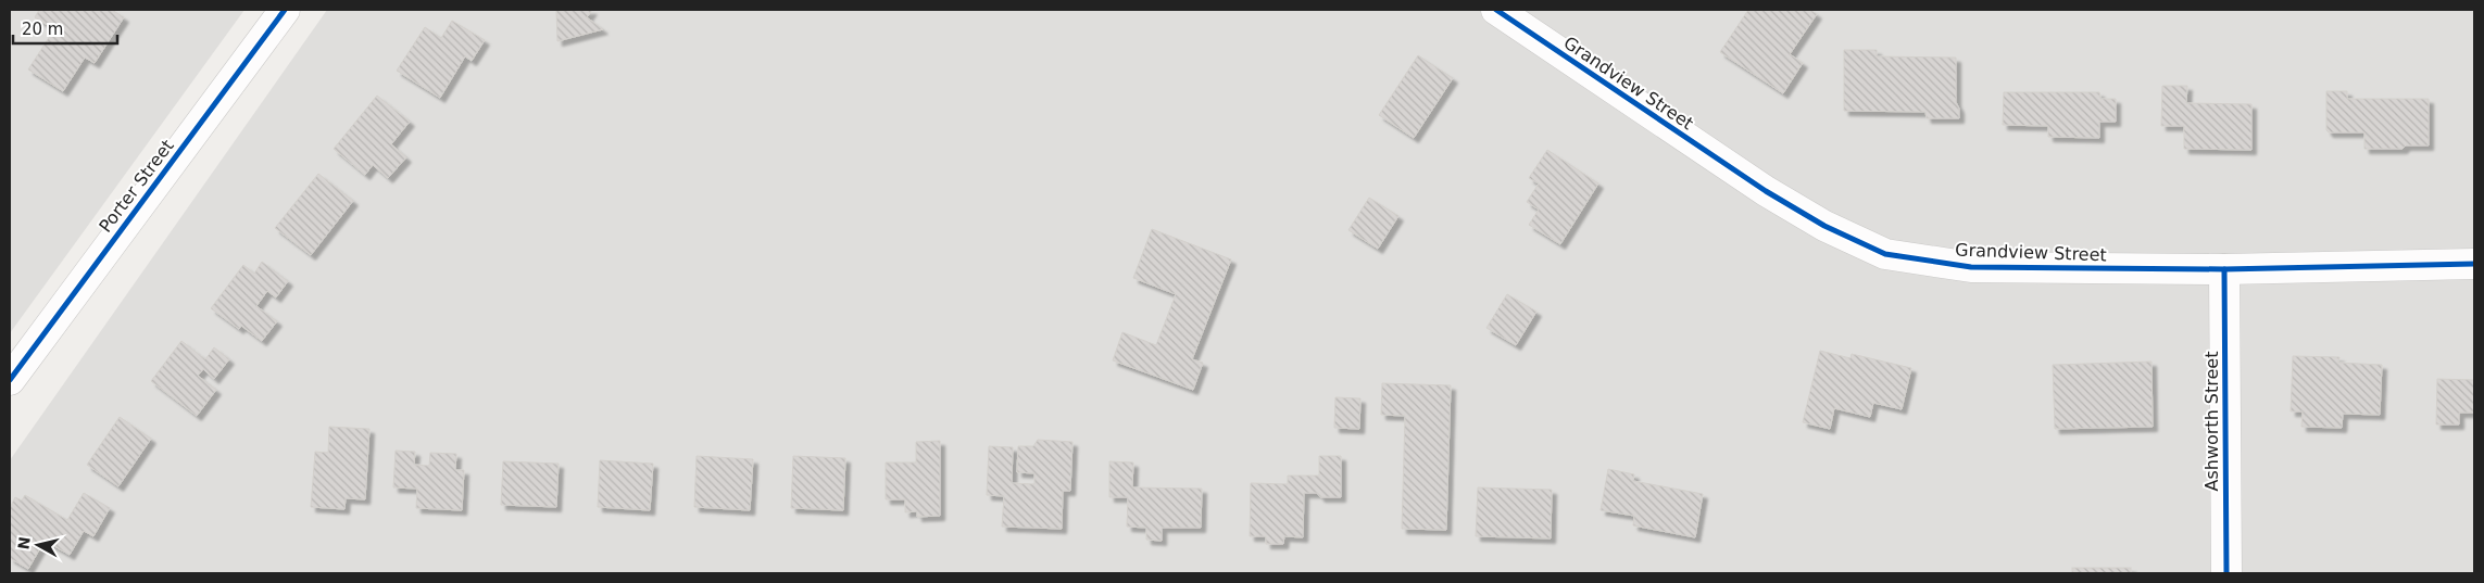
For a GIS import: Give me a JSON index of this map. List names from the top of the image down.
{
  "streets": {
    "street": ["Grandview Street", "Porter Street", "Ashworth Street"]
  },
  "crossings": [
    ["Grandview Street", "Ashworth Street"]
  ],
  "scale_bar": "20 m",
  "north": "left"
}
